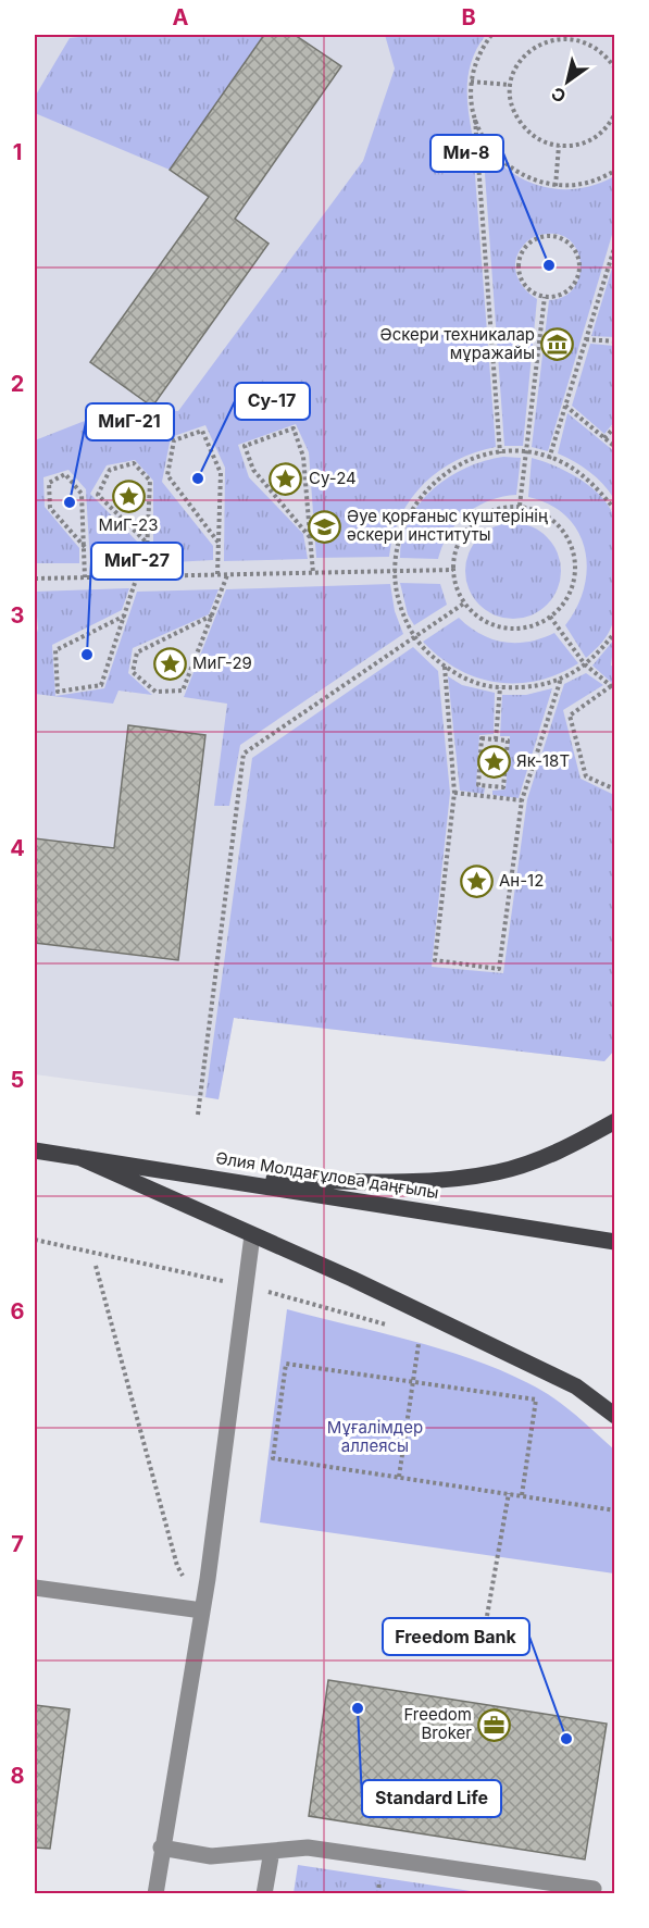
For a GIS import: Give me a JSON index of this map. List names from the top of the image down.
{
  "streets": {
    "main road": ["Әлия Молдағұлова даңғылы"]
  },
  "parks": ["Мұғалімдер аллеясы"],
  "places": {
    "other": [
      "Ми-8",
      "Су-17",
      "МиГ-21",
      "МиГ-27",
      "Standard Life",
      "Freedom Bank"
    ],
    "museum": ["Әскери техникалар мұражайы"],
    "place": [
      "Су-24",
      "МиГ-23",
      "МиГ-29",
      "Як-18Т",
      "Ан-12"
    ],
    "school or university": ["Әуе қорғаныс күштерінің әскери институты"],
    "office": ["Freedom Broker"]
  },
  "north": "bottom left",
  "grid": {
    "columns": ["A", "B"],
    "rows": [
      "1",
      "2",
      "3",
      "4",
      "5",
      "6",
      "7",
      "8"
    ]
  }
}
